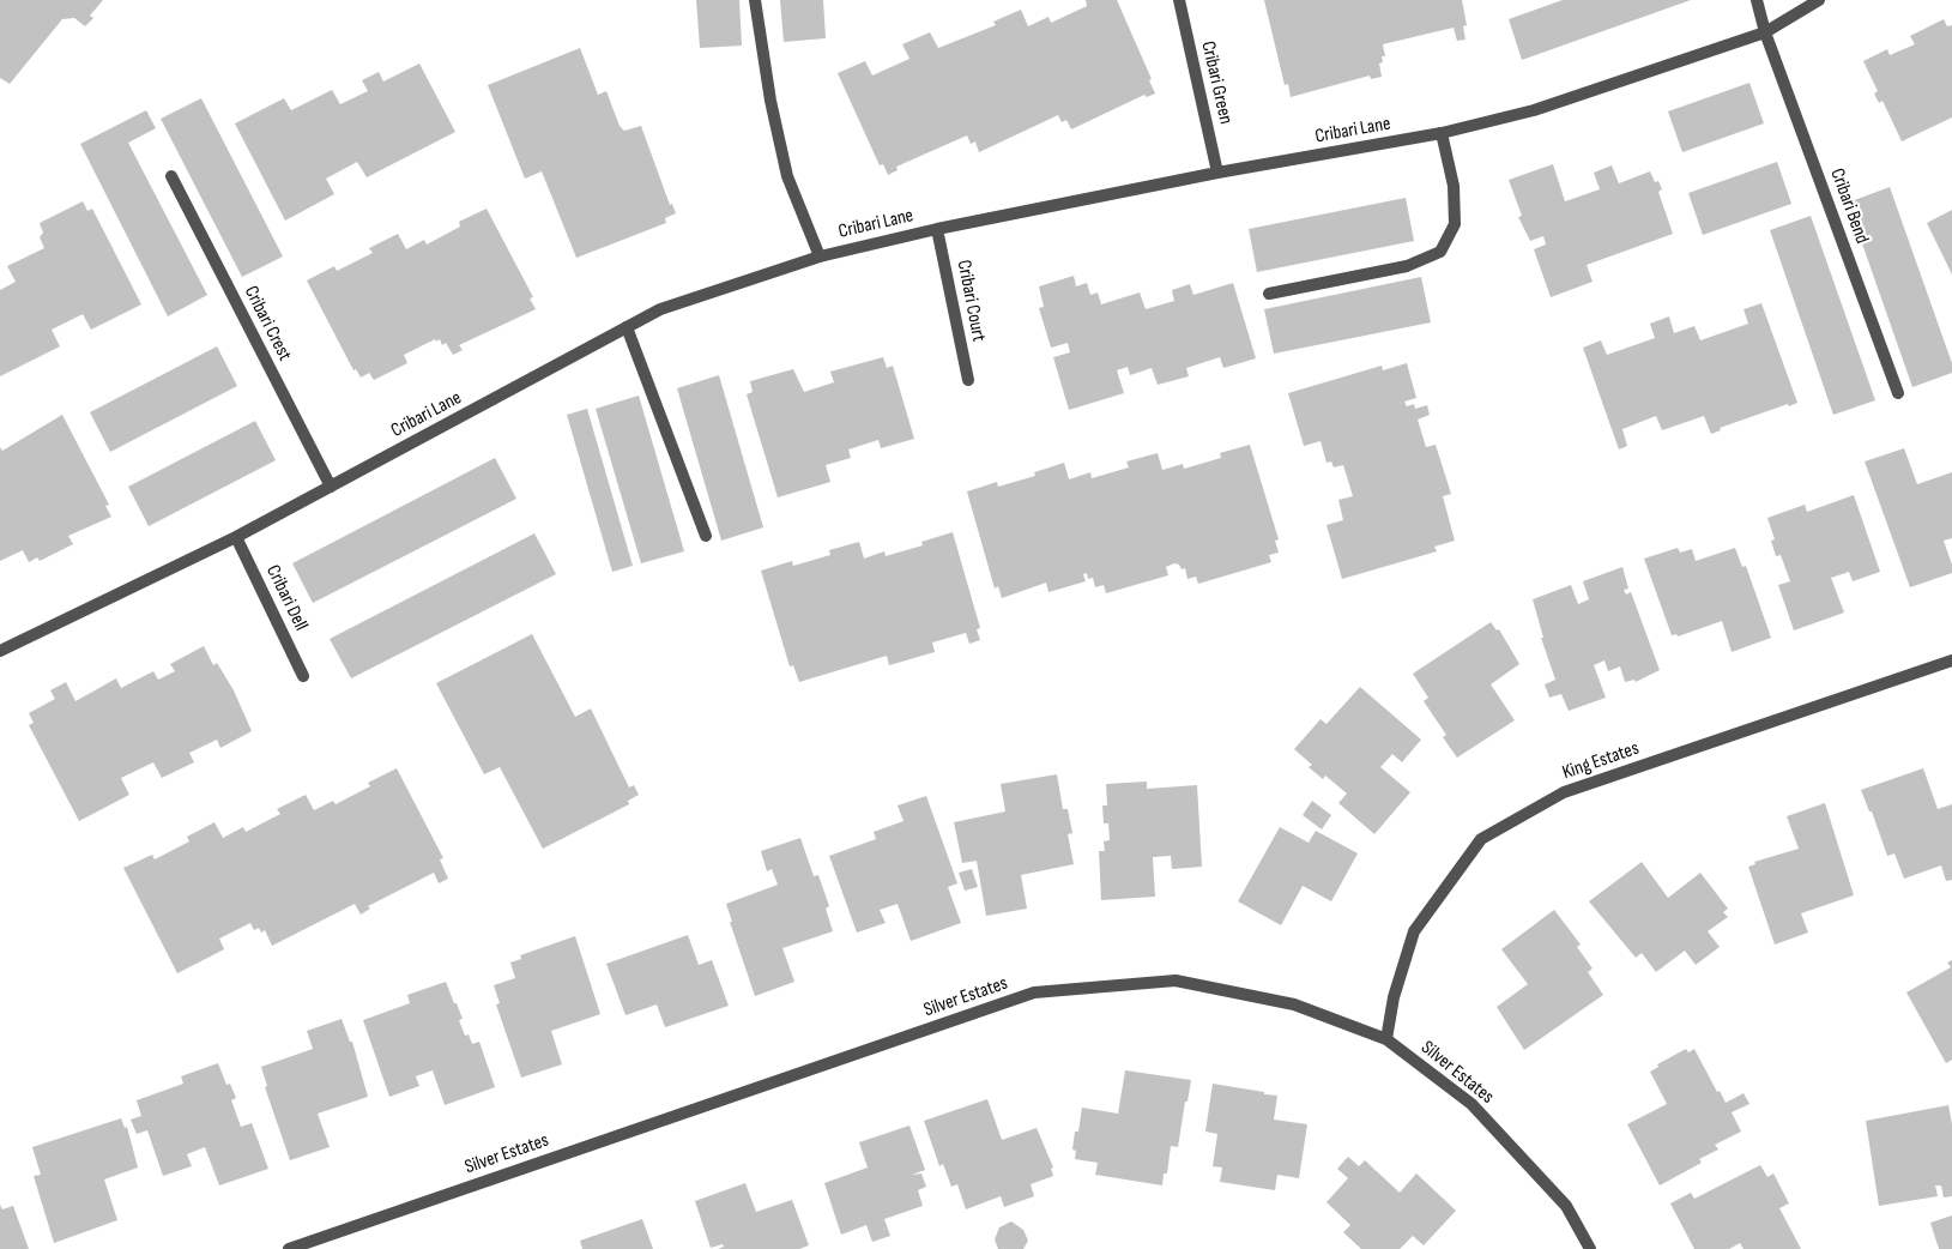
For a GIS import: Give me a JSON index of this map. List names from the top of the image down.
{
  "streets": {
    "street": [
      "Cribari Green",
      "Cribari Lane",
      "Cribari Bend",
      "Cribari Court",
      "Cribari Crest",
      "Cribari Dell",
      "King Estates",
      "Silver Estates"
    ]
  },
  "crossings": [
    ["Cribari Green", "Cribari Lane"],
    ["Cribari Lane", "Cribari Bend"],
    ["Cribari Lane", "Cribari Court"],
    ["Cribari Lane", "Cribari Crest"],
    ["Cribari Lane", "Cribari Dell"],
    ["King Estates", "Silver Estates"]
  ]
}
